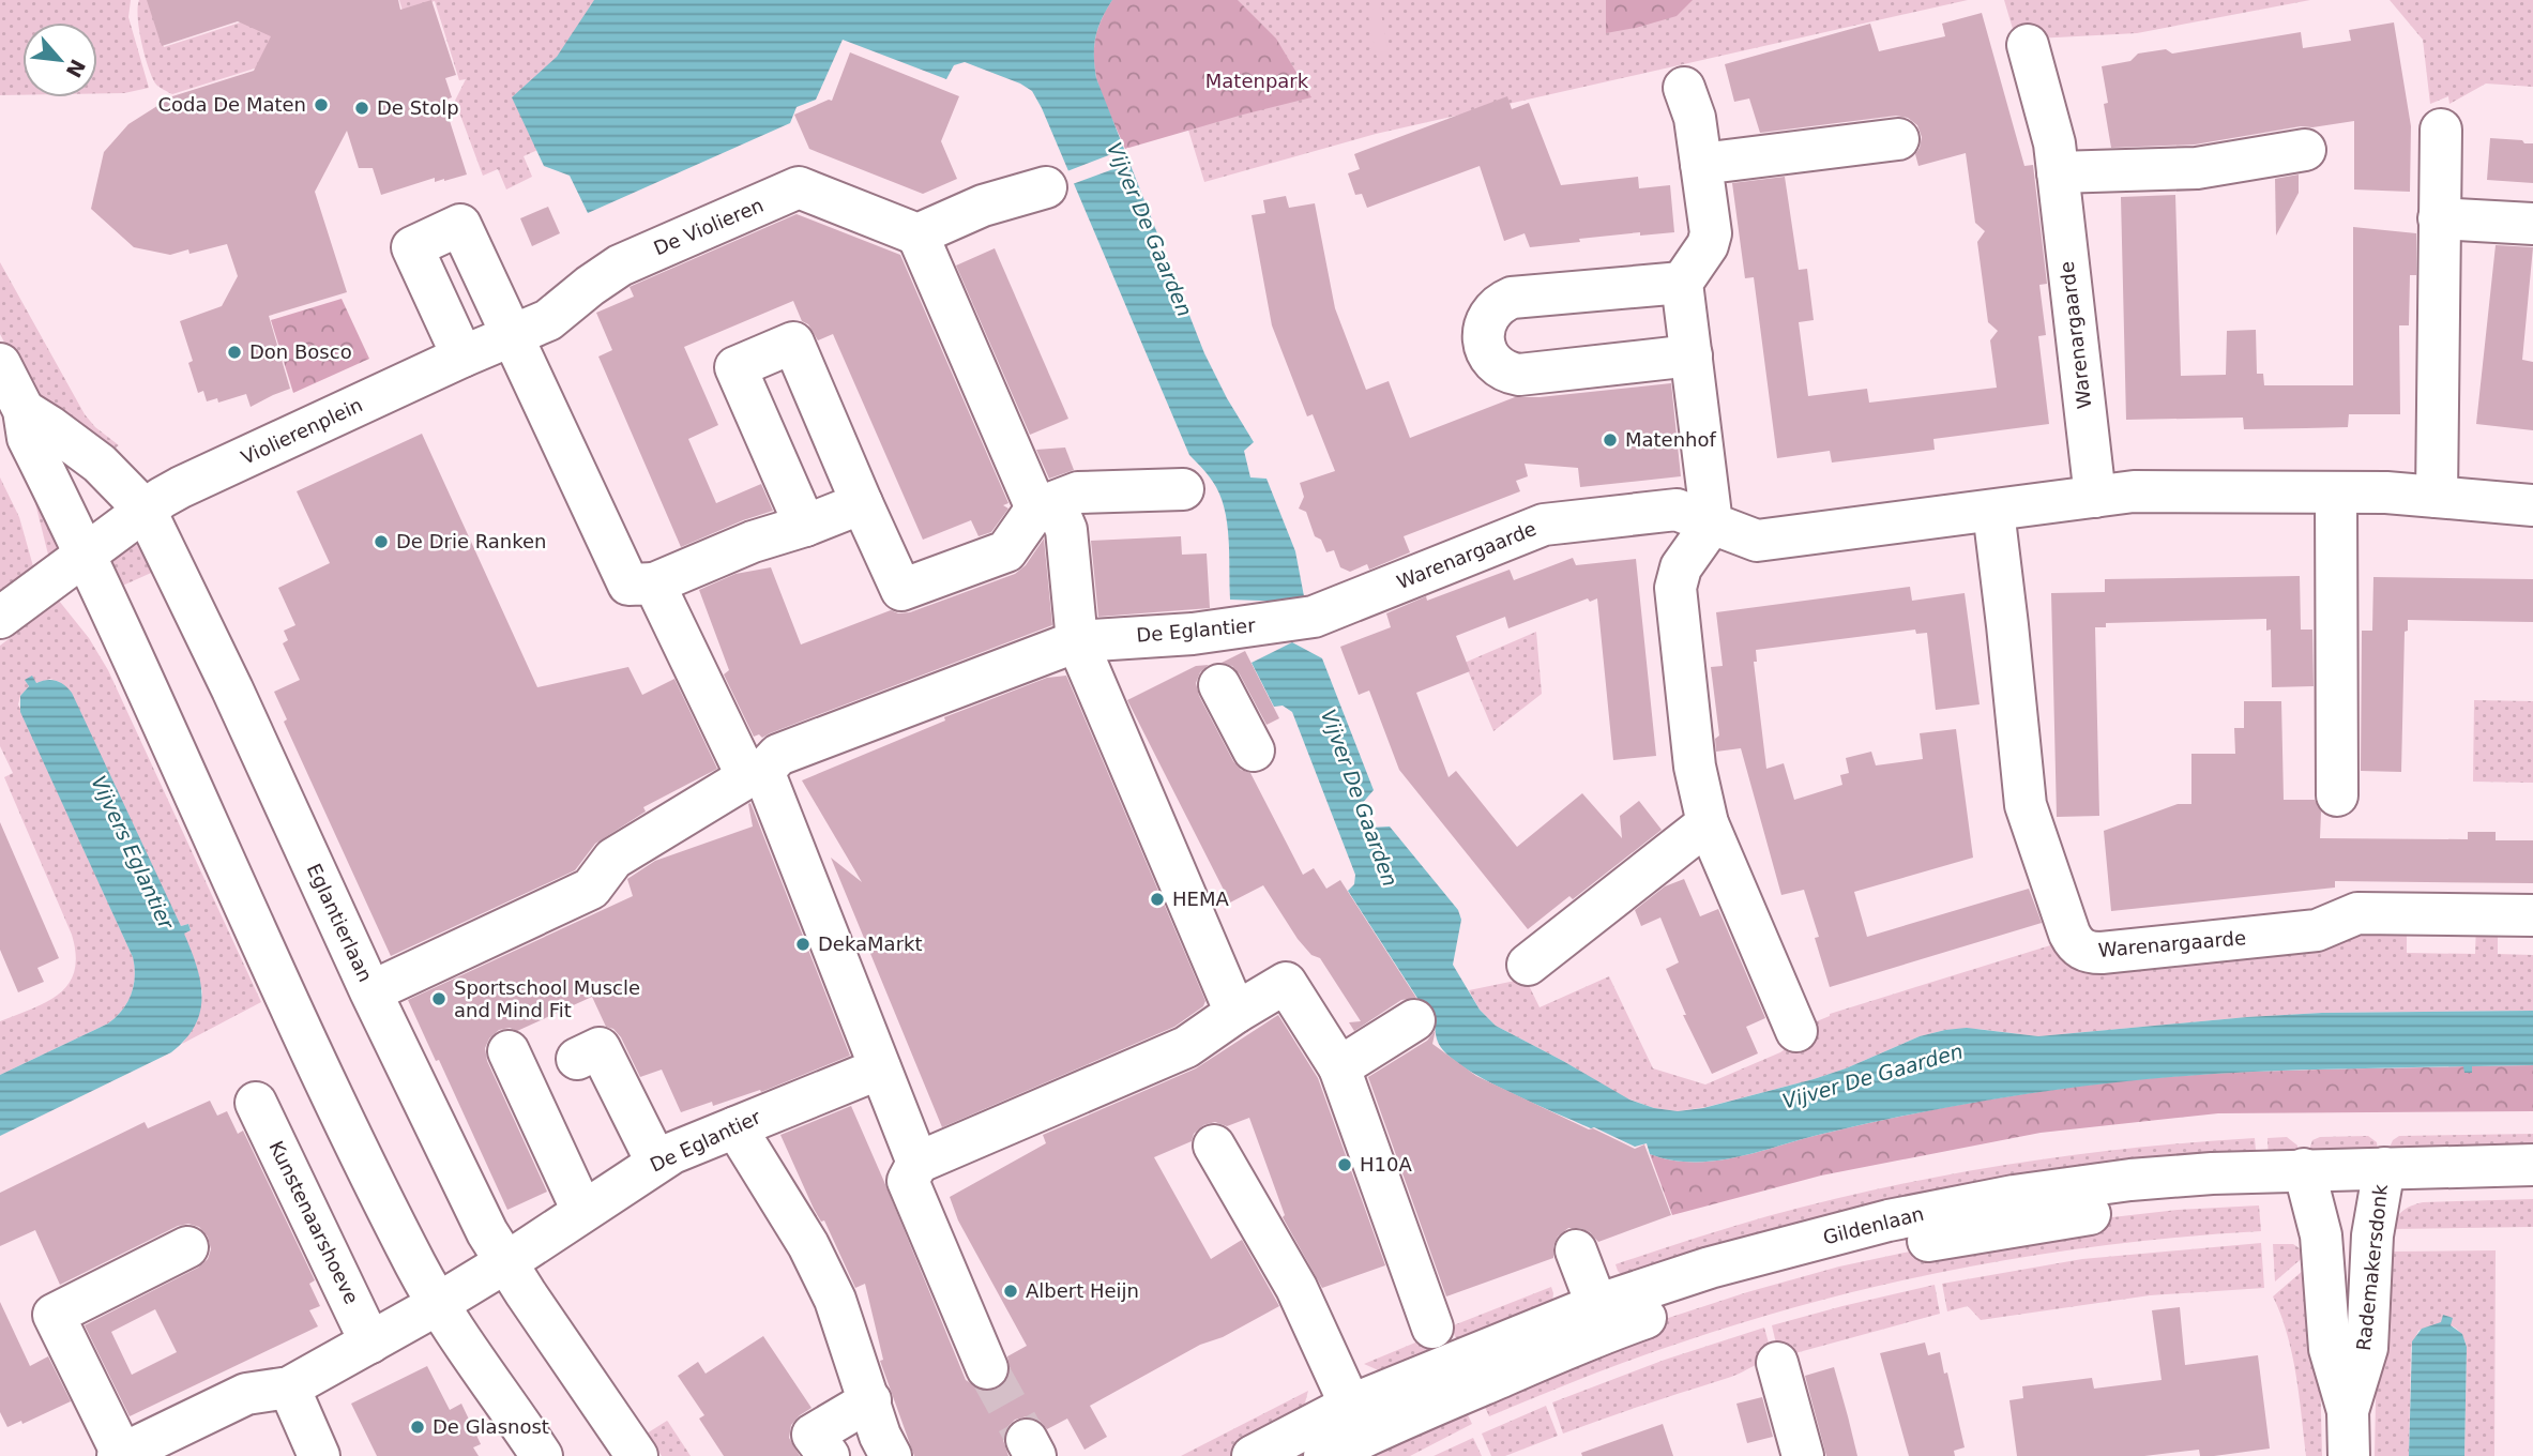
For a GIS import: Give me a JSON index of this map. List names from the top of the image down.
{
  "streets": {
    "street": [
      "De Violieren",
      "Warenargaarde",
      "Violierenplein",
      "De Eglantier",
      "Eglantierlaan",
      "Kunstenaarshoeve",
      "Gildenlaan",
      "Rademakersdonk"
    ]
  },
  "crossings": [
    ["De Violieren", "Violierenplein"],
    ["Warenargaarde", "De Eglantier"],
    ["Violierenplein", "Eglantierlaan"],
    ["De Eglantier", "Eglantierlaan"],
    ["Gildenlaan", "Rademakersdonk"]
  ],
  "water": ["Vijver De Gaarden", "Vijvers Eglantier"],
  "parks": ["Matenpark"],
  "places": [
    "Coda De Maten",
    "De Stolp",
    "Don Bosco",
    "Matenhof",
    "De Drie Ranken",
    "HEMA",
    "DekaMarkt",
    "Sportschool Muscle and Mind Fit",
    "H10A",
    "Albert Heijn",
    "De Glasnost"
  ],
  "north": "bottom right"
}
